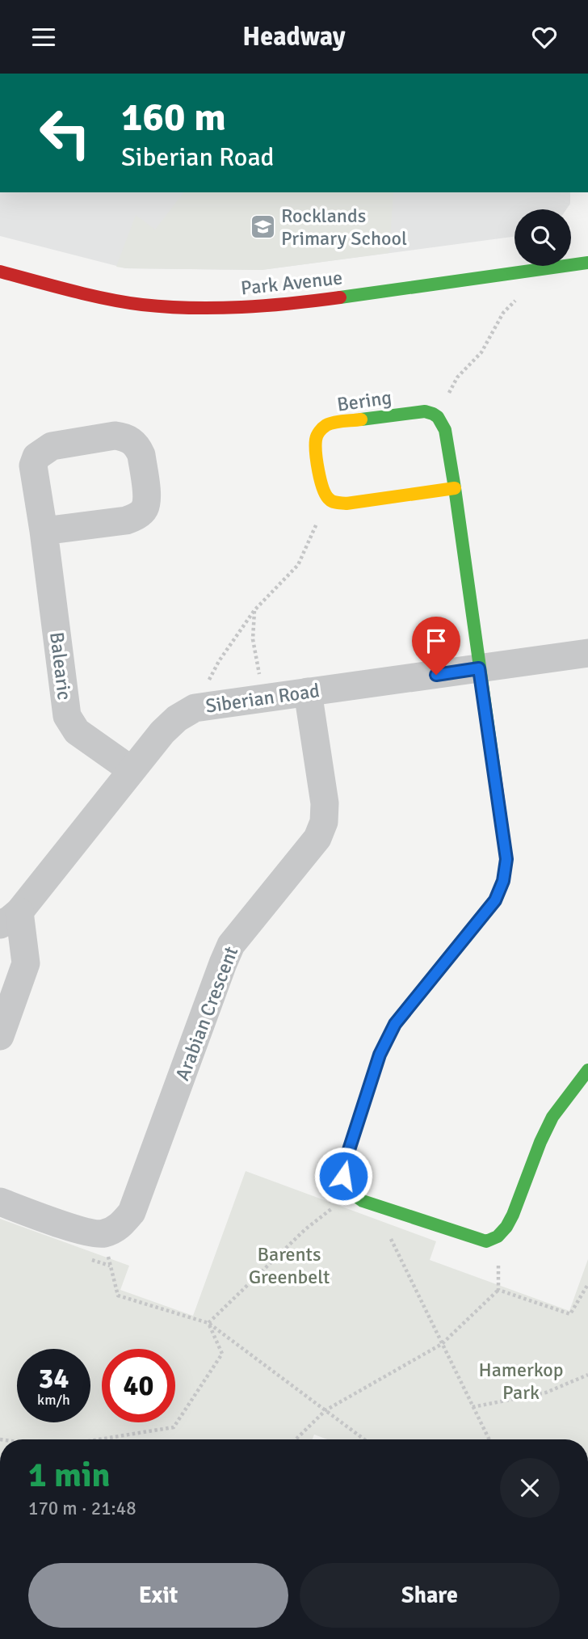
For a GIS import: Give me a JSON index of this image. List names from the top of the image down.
{
  "streets": {
    "street": [
      "Park Avenue",
      "Bering",
      "Balearic",
      "Siberian Road",
      "Arabian Crescent"
    ]
  },
  "crossings": [
    ["Balearic", "Siberian Road"],
    ["Siberian Road", "Arabian Crescent"]
  ],
  "parks": ["Barents Greenbelt", "Hamerkop Park"],
  "places": {
    "school or university": ["Rocklands Primary School"]
  },
  "page": {
    "header": "Headway",
    "turn": ["160 m", "Siberian Road"],
    "speed": "34 km/h",
    "limit": "40",
    "heading": ["1 min", "170 m · 21:48"],
    "buttons": ["Exit", "Share"]
  }
}
